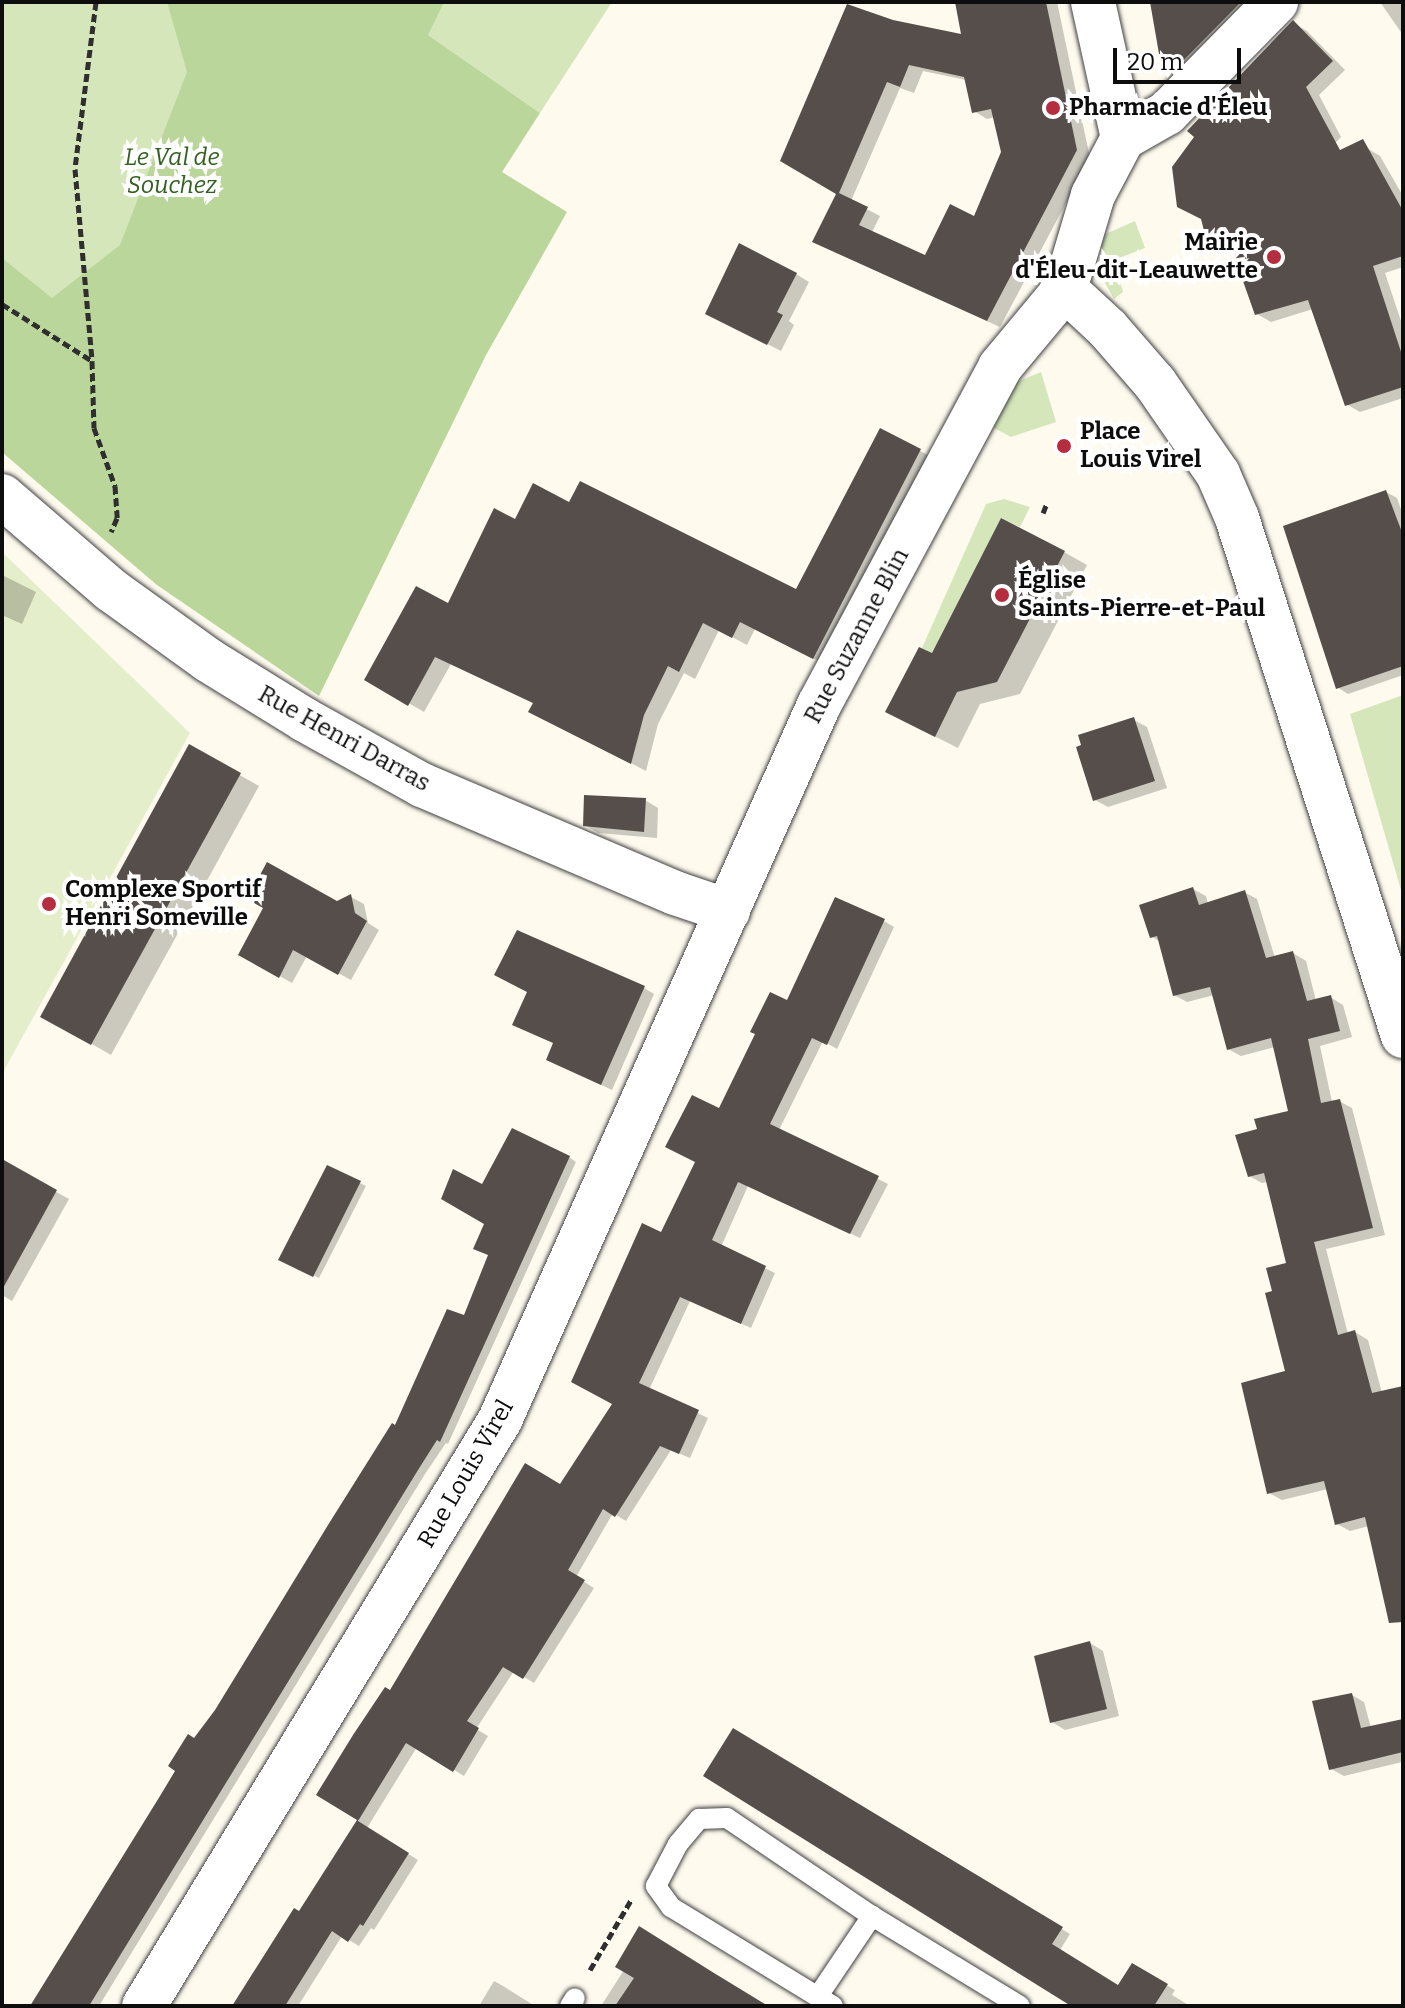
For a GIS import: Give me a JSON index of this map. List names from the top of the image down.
{
  "streets": {
    "street": ["Rue Suzanne Blin", "Rue Henri Darras", "Rue Louis Virel"]
  },
  "crossings": [
    ["Rue Suzanne Blin", "Rue Henri Darras"],
    ["Rue Suzanne Blin", "Rue Louis Virel"],
    ["Rue Henri Darras", "Rue Louis Virel"]
  ],
  "parks": ["Le Val de Souchez"],
  "places": [
    "Pharmacie d'Éleu",
    "Mairie d'Éleu-dit-Leauwette",
    "Place Louis Virel",
    "Église Saints-Pierre-et-Paul",
    "Complexe Sportif Henri Someville"
  ],
  "scale_bar": "20 m"
}
